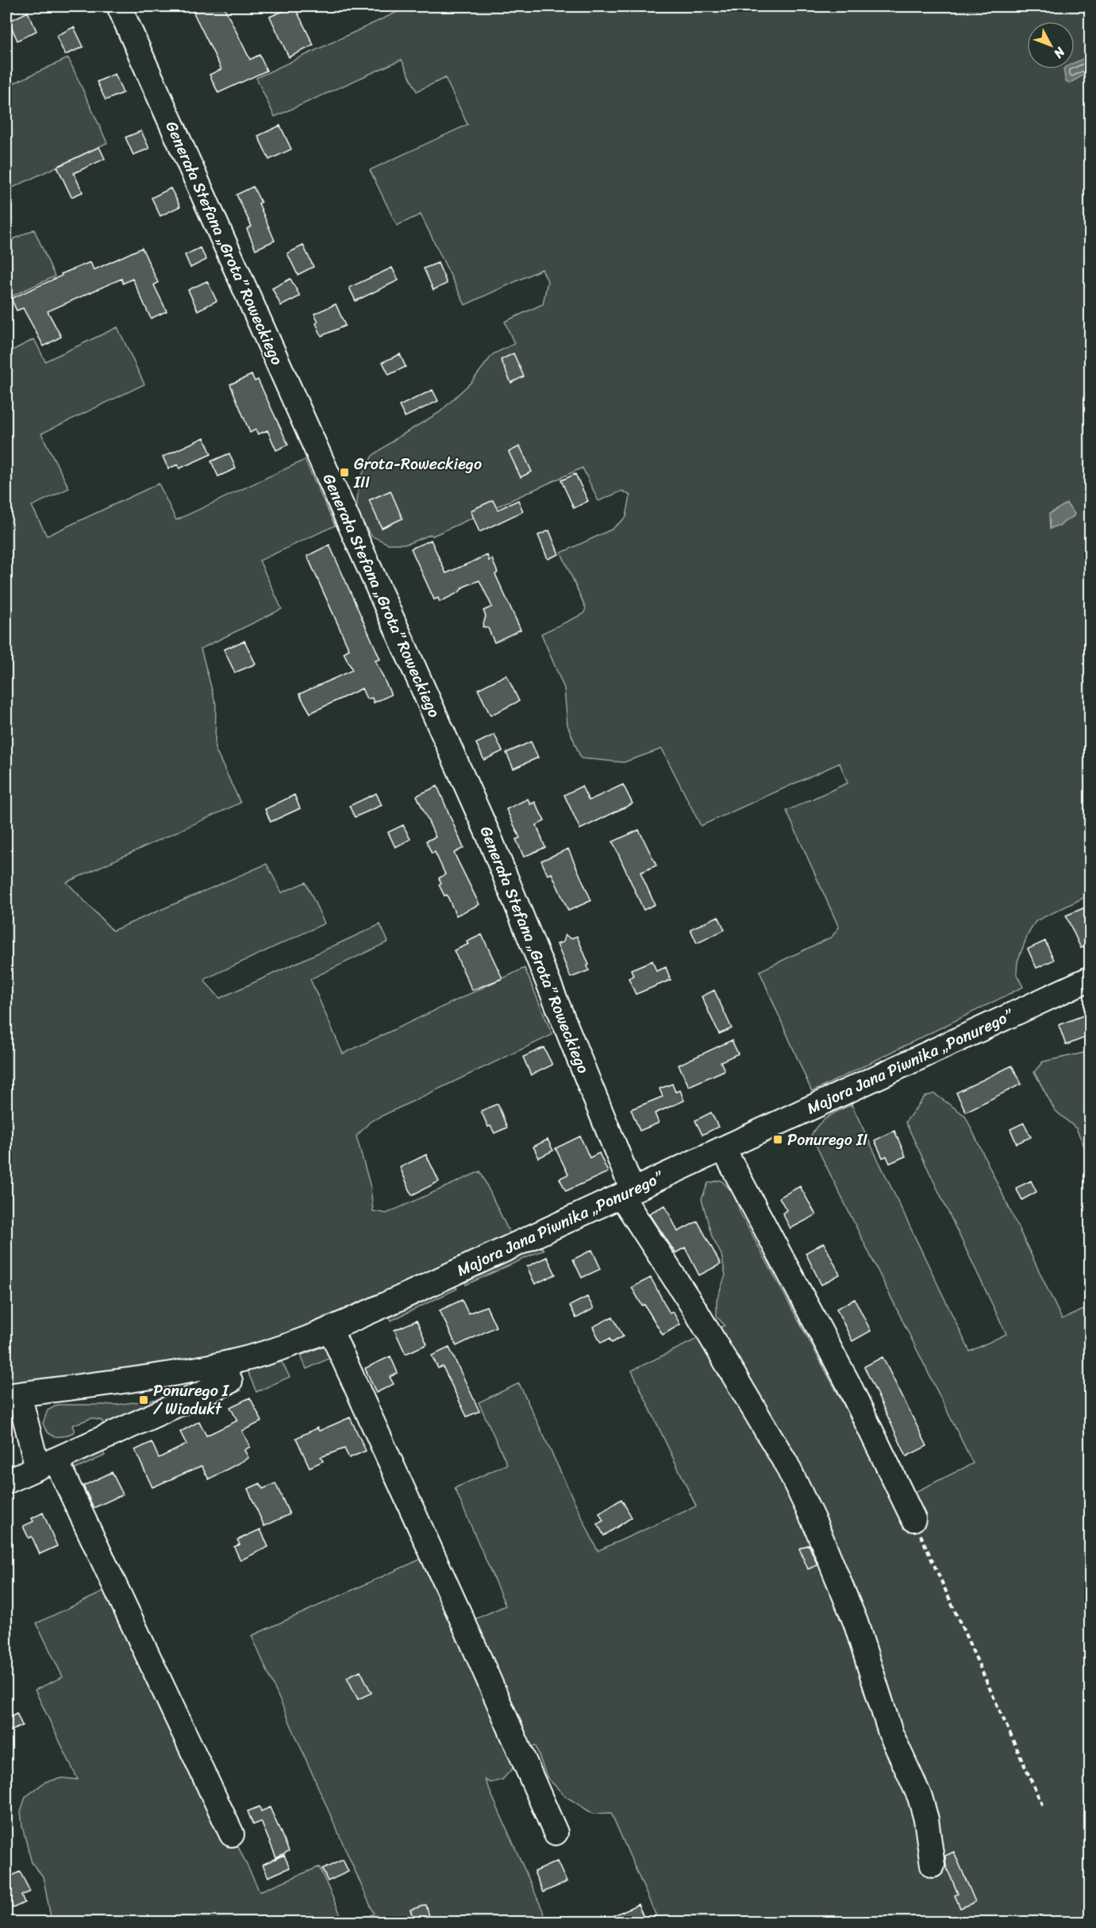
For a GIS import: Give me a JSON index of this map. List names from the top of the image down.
{
  "streets": {
    "street": ["Generała Stefana „Grota” Roweckiego", "Majora Jana Piwnika „Ponurego”"]
  },
  "crossings": [
    ["Generała Stefana „Grota” Roweckiego", "Majora Jana Piwnika „Ponurego”"]
  ],
  "places": {
    "transit": ["Grota-Roweckiego III", "Ponurego II", "Ponurego I / Wiadukt"]
  },
  "north": "bottom right"
}
